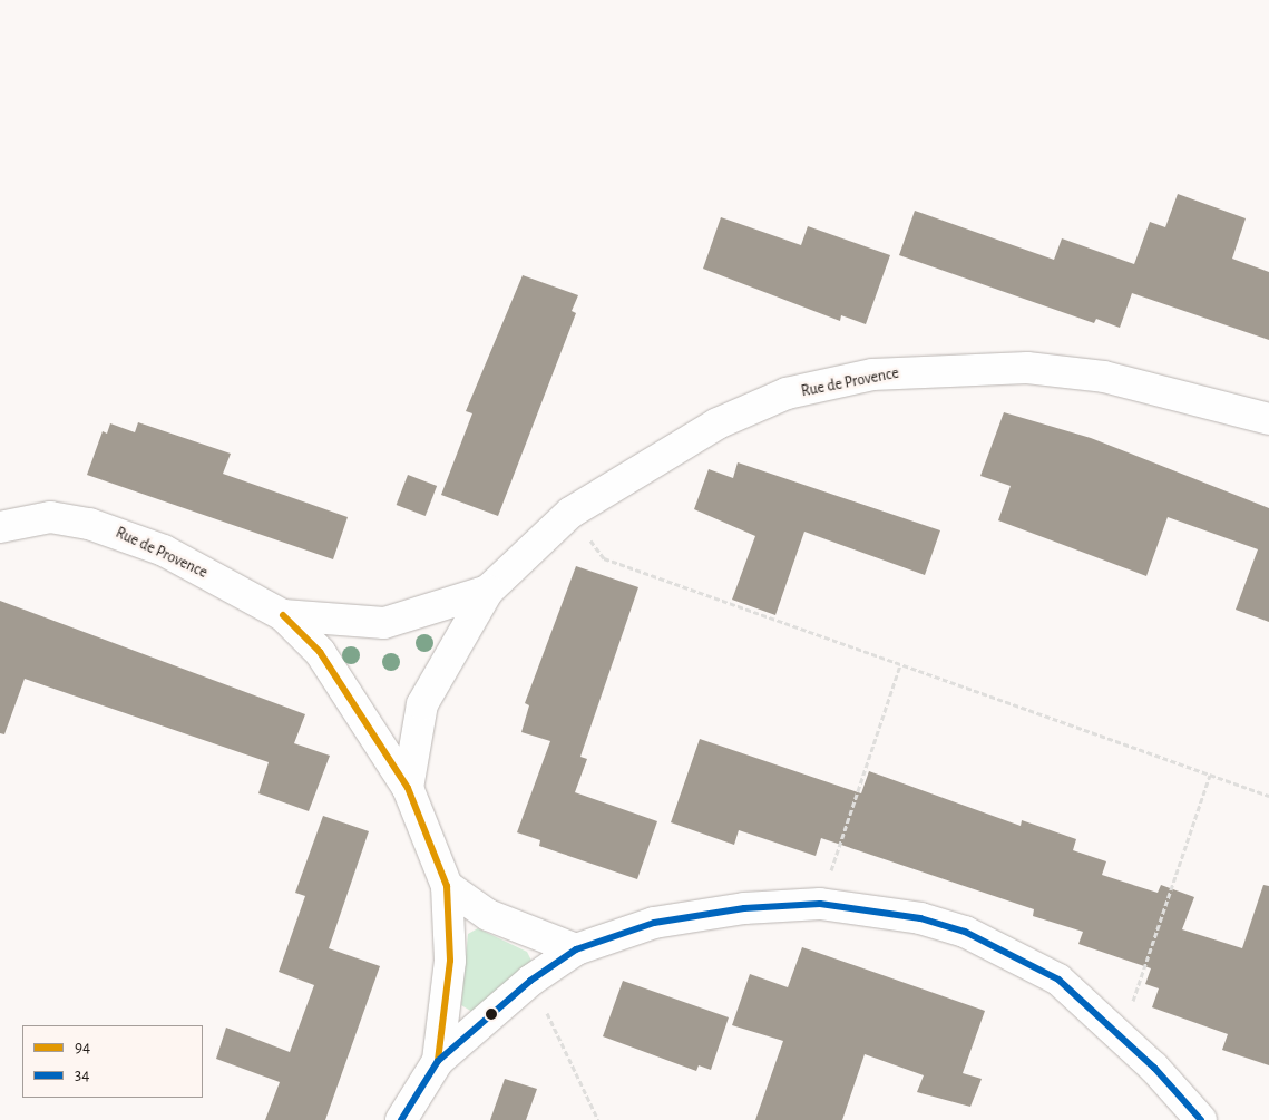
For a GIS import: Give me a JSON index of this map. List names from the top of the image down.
{
  "streets": {
    "street": ["Rue de Provence"]
  },
  "lines": ["transit line 94", "transit line 34"],
  "legend": ["94", "34"]
}
